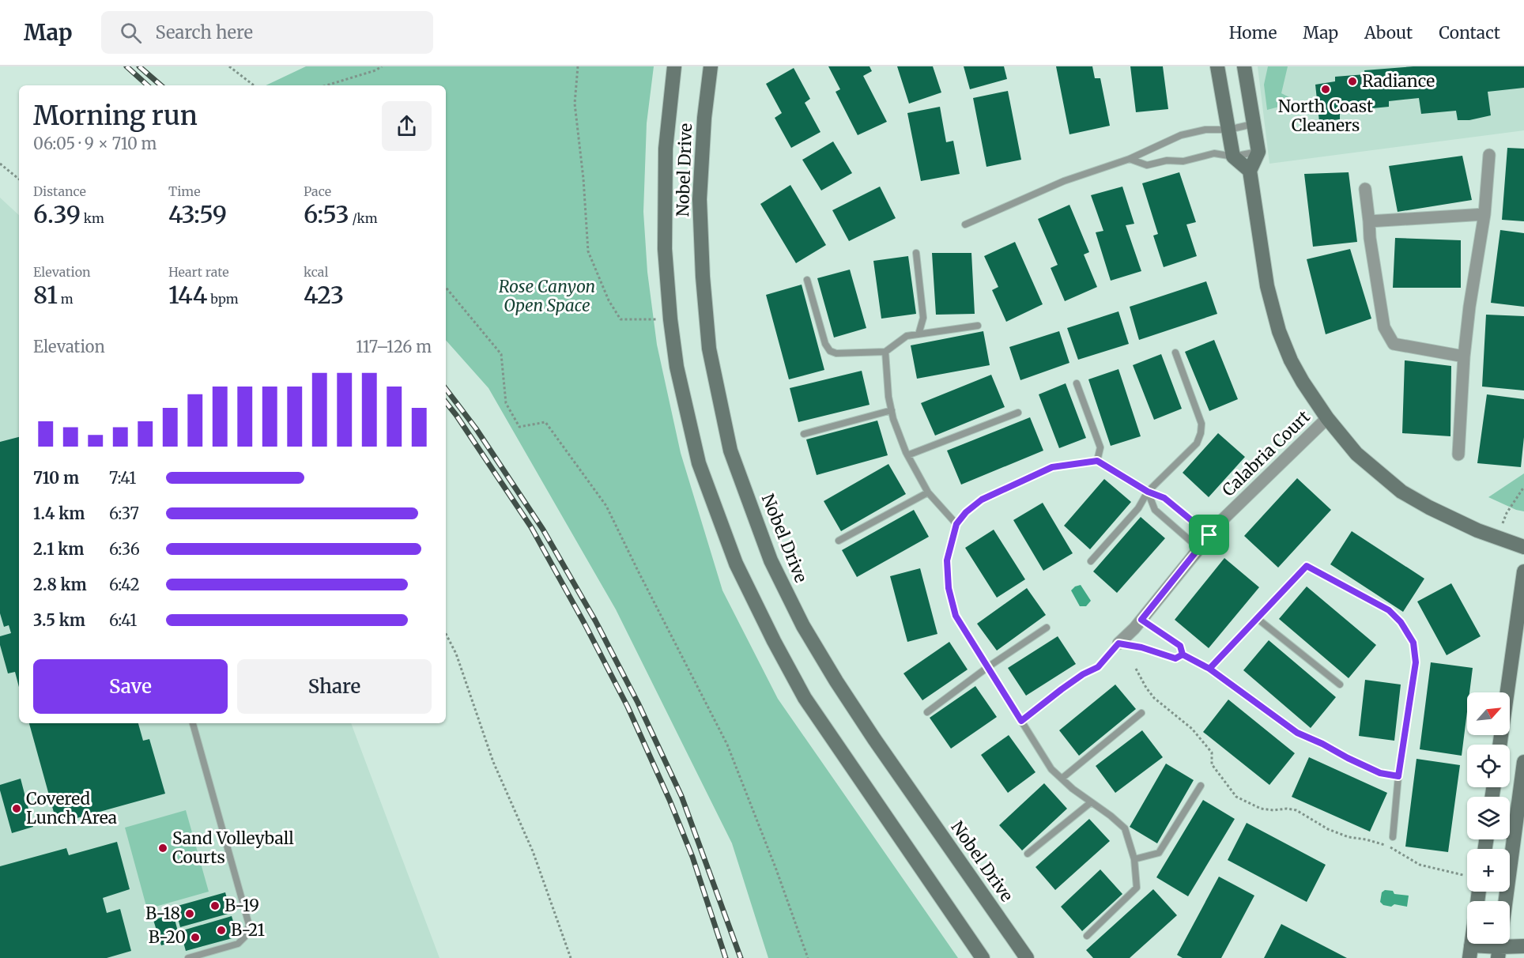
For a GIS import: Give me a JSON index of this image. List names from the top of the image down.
{
  "streets": {
    "main road": ["Nobel Drive"],
    "street": ["Calabria Court"]
  },
  "parks": ["Rose Canyon Open Space"],
  "places": [
    "Radiance",
    "North Coast Cleaners",
    "Covered Lunch Area",
    "Sand Volleyball Courts",
    "B-19",
    "B-18",
    "B-21",
    "B-20"
  ],
  "north": "top right",
  "page": {
    "header": "Map",
    "search": "Search here",
    "nav": [
      "Home",
      "Map",
      "About",
      "Contact"
    ],
    "heading": ["Morning run", "06:05 · 9 × 710 m"],
    "stats": [
      ["Distance", "6.39 km"],
      ["Time", "43:59"],
      ["Pace", "6:53 /km"],
      ["Elevation", "81 m"],
      ["Heart rate", "144 bpm"],
      ["kcal", "423"]
    ],
    "chart": ["Elevation", "117–126 m"],
    "list": [
      {
        "name": "710 m",
        "note": "7:41"
      },
      {
        "name": "1.4 km",
        "note": "6:37"
      },
      {
        "name": "2.1 km",
        "note": "6:36"
      },
      {
        "name": "2.8 km",
        "note": "6:42"
      },
      {
        "name": "3.5 km",
        "note": "6:41"
      }
    ],
    "buttons": ["Save", "Share"],
    "map_buttons": ["+", "−"]
  }
}
